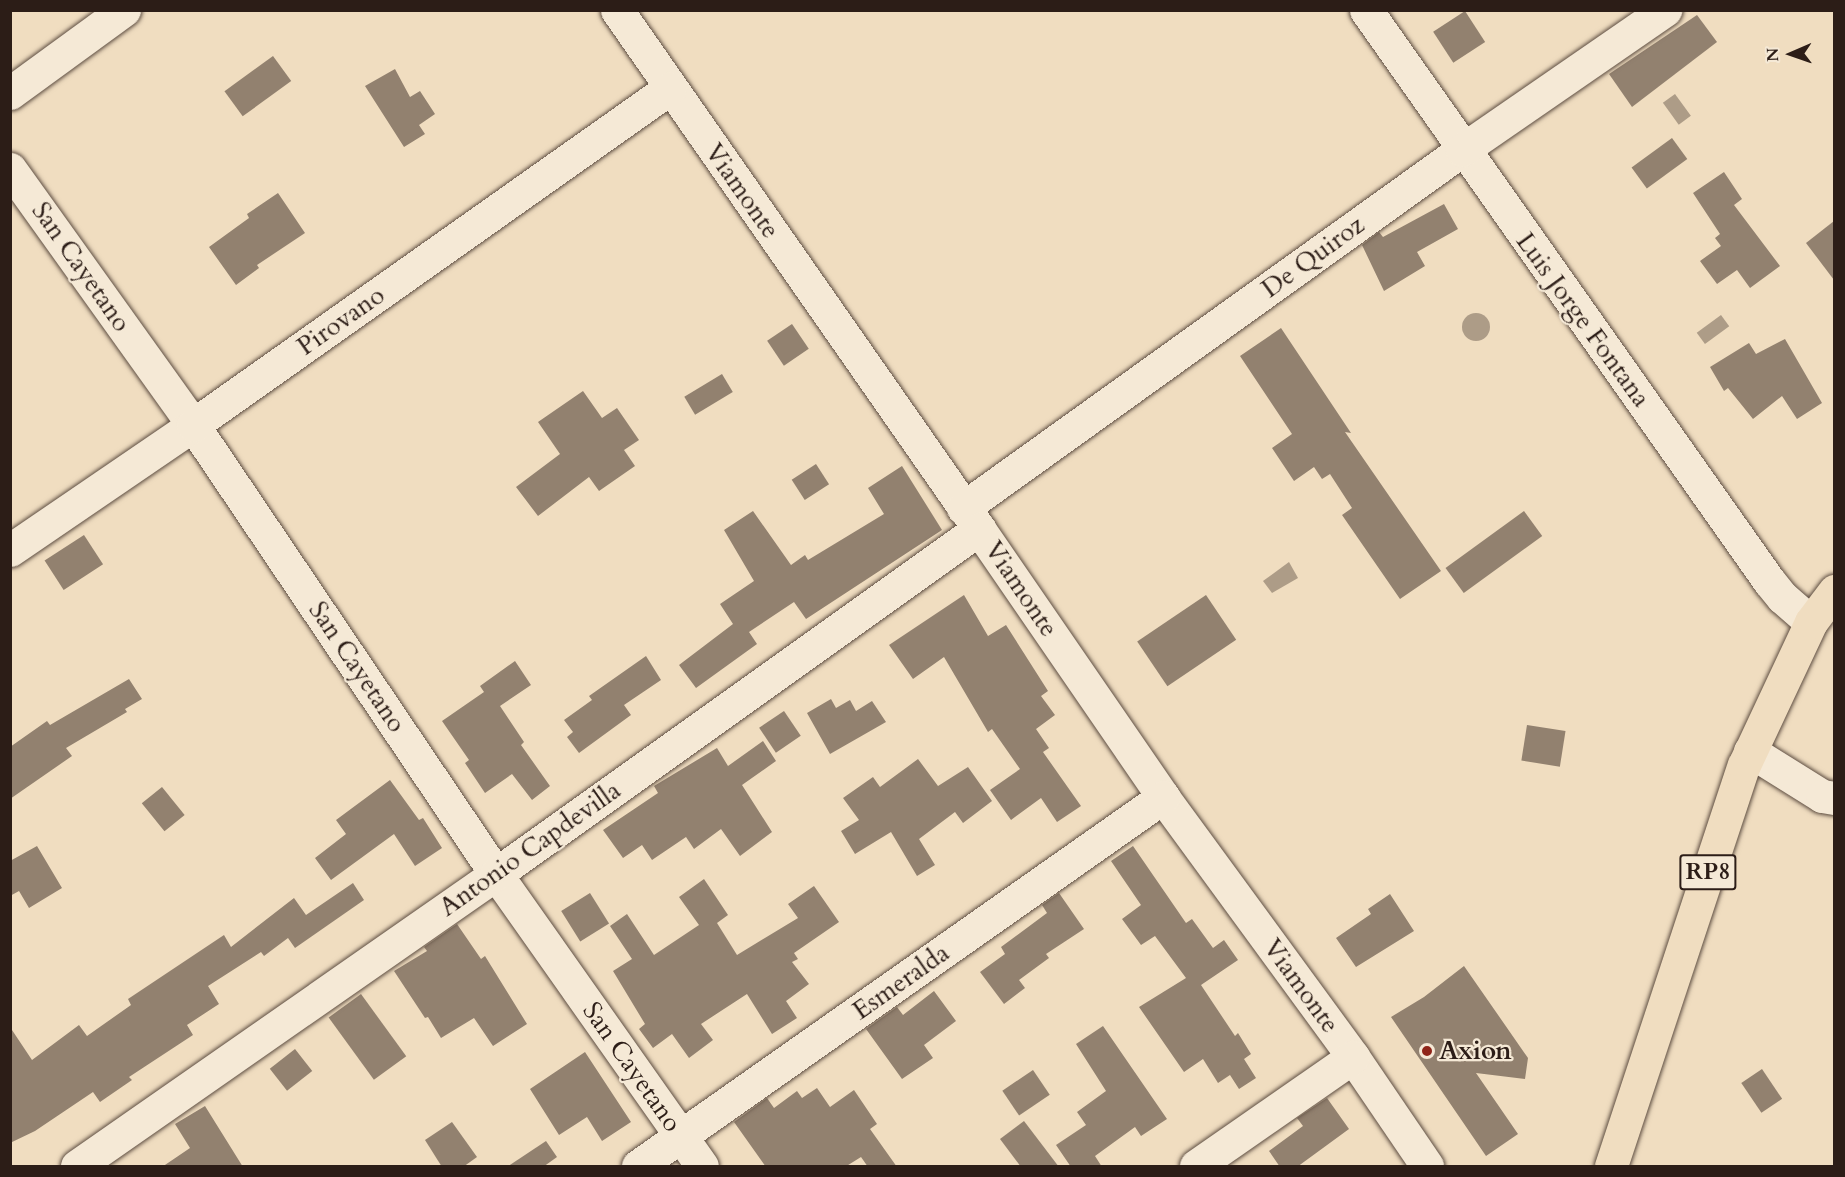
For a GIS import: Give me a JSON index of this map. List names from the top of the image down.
{
  "streets": {
    "main road": ["RP8"],
    "street": [
      "Viamonte",
      "De Quiroz",
      "San Cayetano",
      "Luis Jorge Fontana",
      "Pirovano",
      "Antonio Capdevilla",
      "Esmeralda"
    ]
  },
  "crossings": [
    ["Viamonte", "De Quiroz"],
    ["Viamonte", "Pirovano"],
    ["Viamonte", "Antonio Capdevilla"],
    ["Viamonte", "Esmeralda"],
    ["De Quiroz", "Luis Jorge Fontana"],
    ["De Quiroz", "Antonio Capdevilla"],
    ["San Cayetano", "Pirovano"],
    ["San Cayetano", "Antonio Capdevilla"],
    ["San Cayetano", "Esmeralda"],
    ["Luis Jorge Fontana", "RP8"]
  ],
  "places": ["Axion"],
  "north": "left"
}
